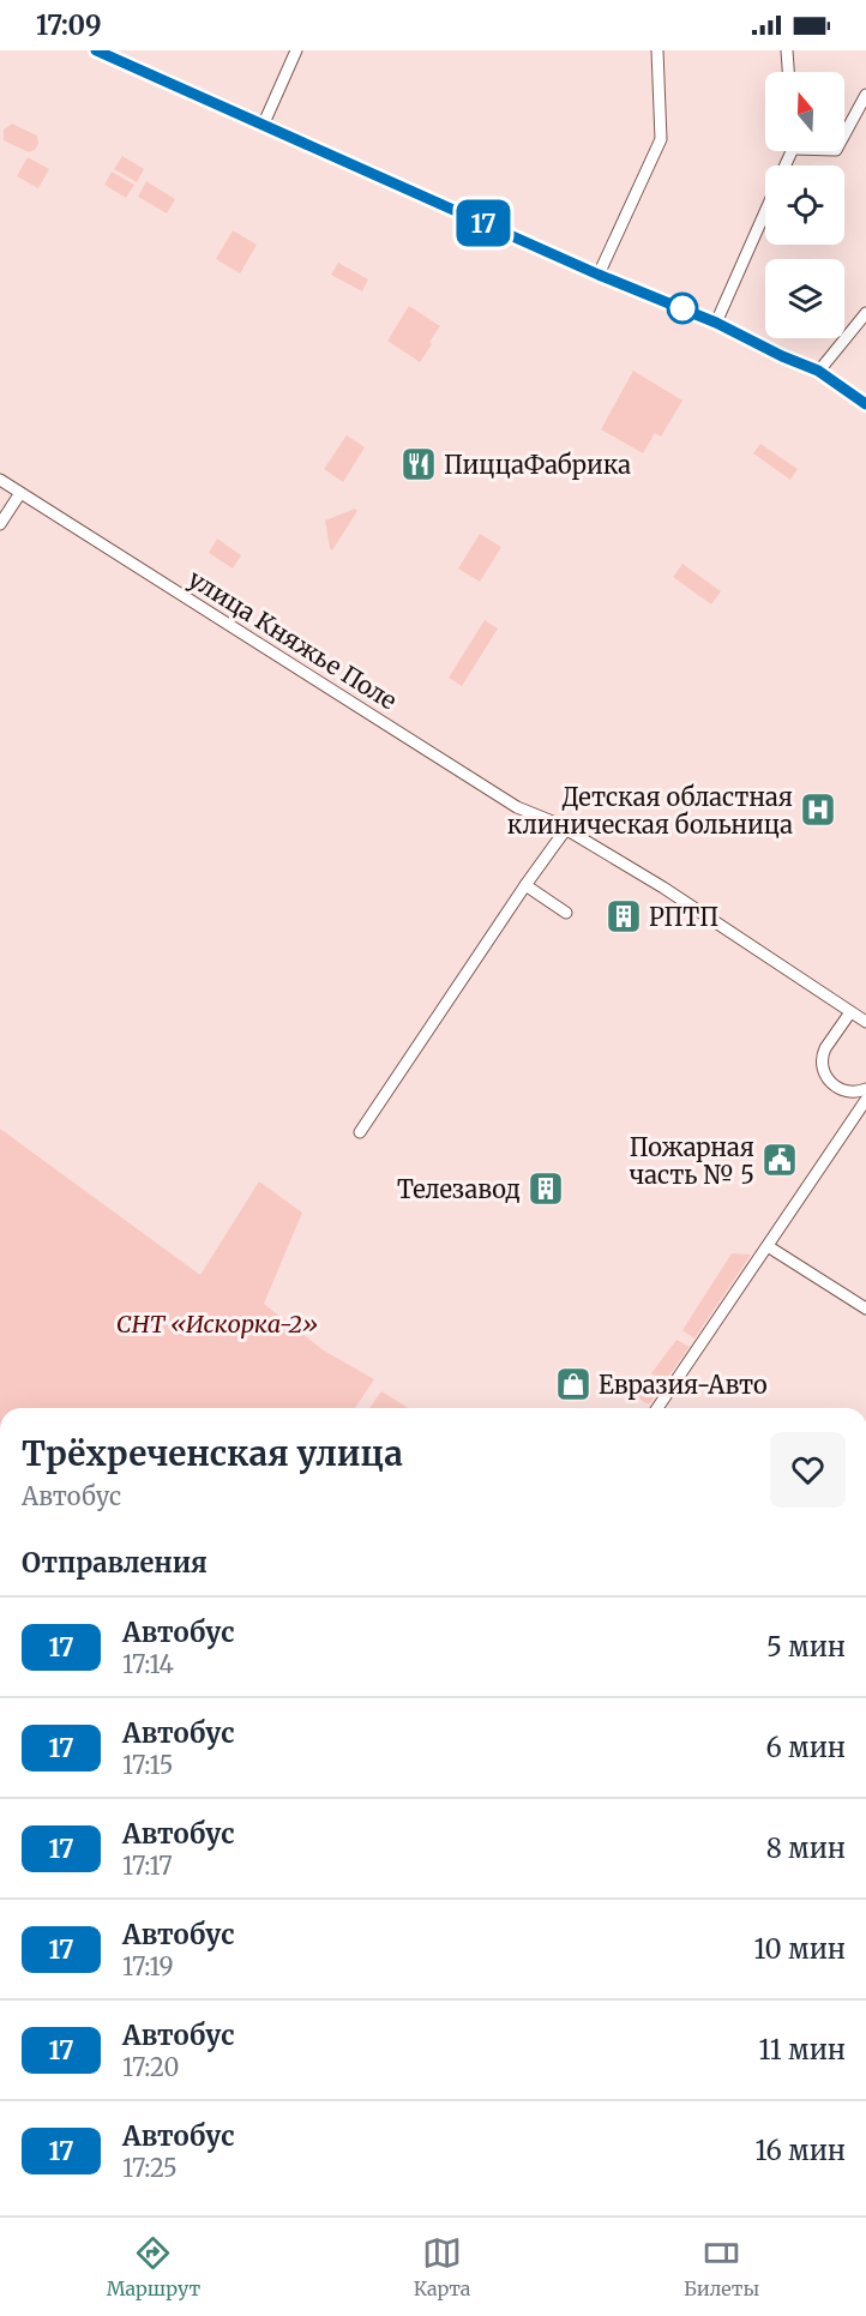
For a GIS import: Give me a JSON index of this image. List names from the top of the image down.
{
  "streets": {
    "street": ["улица Княжье Поле"]
  },
  "parks": ["СНТ «Искорка-2»"],
  "places": {
    "restaurant": ["ПиццаФабрика"],
    "hospital": ["Детская областная клиническая больница"],
    "building": ["РПТП", "Телезавод"],
    "public building": ["Пожарная часть № 5"],
    "shop": ["Евразия-Авто"]
  },
  "lines": ["bus line 17"],
  "north": "top",
  "page": {
    "status": "17:09",
    "on_map": "17",
    "heading": [
      ["Трёхреченская улица", "Автобус"],
      "Отправления"
    ],
    "list": [
      {
        "mark": "17",
        "name": "Автобус",
        "note": "17:14",
        "value": "5 мин"
      },
      {
        "mark": "17",
        "name": "Автобус",
        "note": "17:15",
        "value": "6 мин"
      },
      {
        "mark": "17",
        "name": "Автобус",
        "note": "17:17",
        "value": "8 мин"
      },
      {
        "mark": "17",
        "name": "Автобус",
        "note": "17:19",
        "value": "10 мин"
      },
      {
        "mark": "17",
        "name": "Автобус",
        "note": "17:20",
        "value": "11 мин"
      },
      {
        "mark": "17",
        "name": "Автобус",
        "note": "17:25",
        "value": "16 мин"
      }
    ],
    "tabs": ["Маршрут", "Карта", "Билеты"]
  }
}
